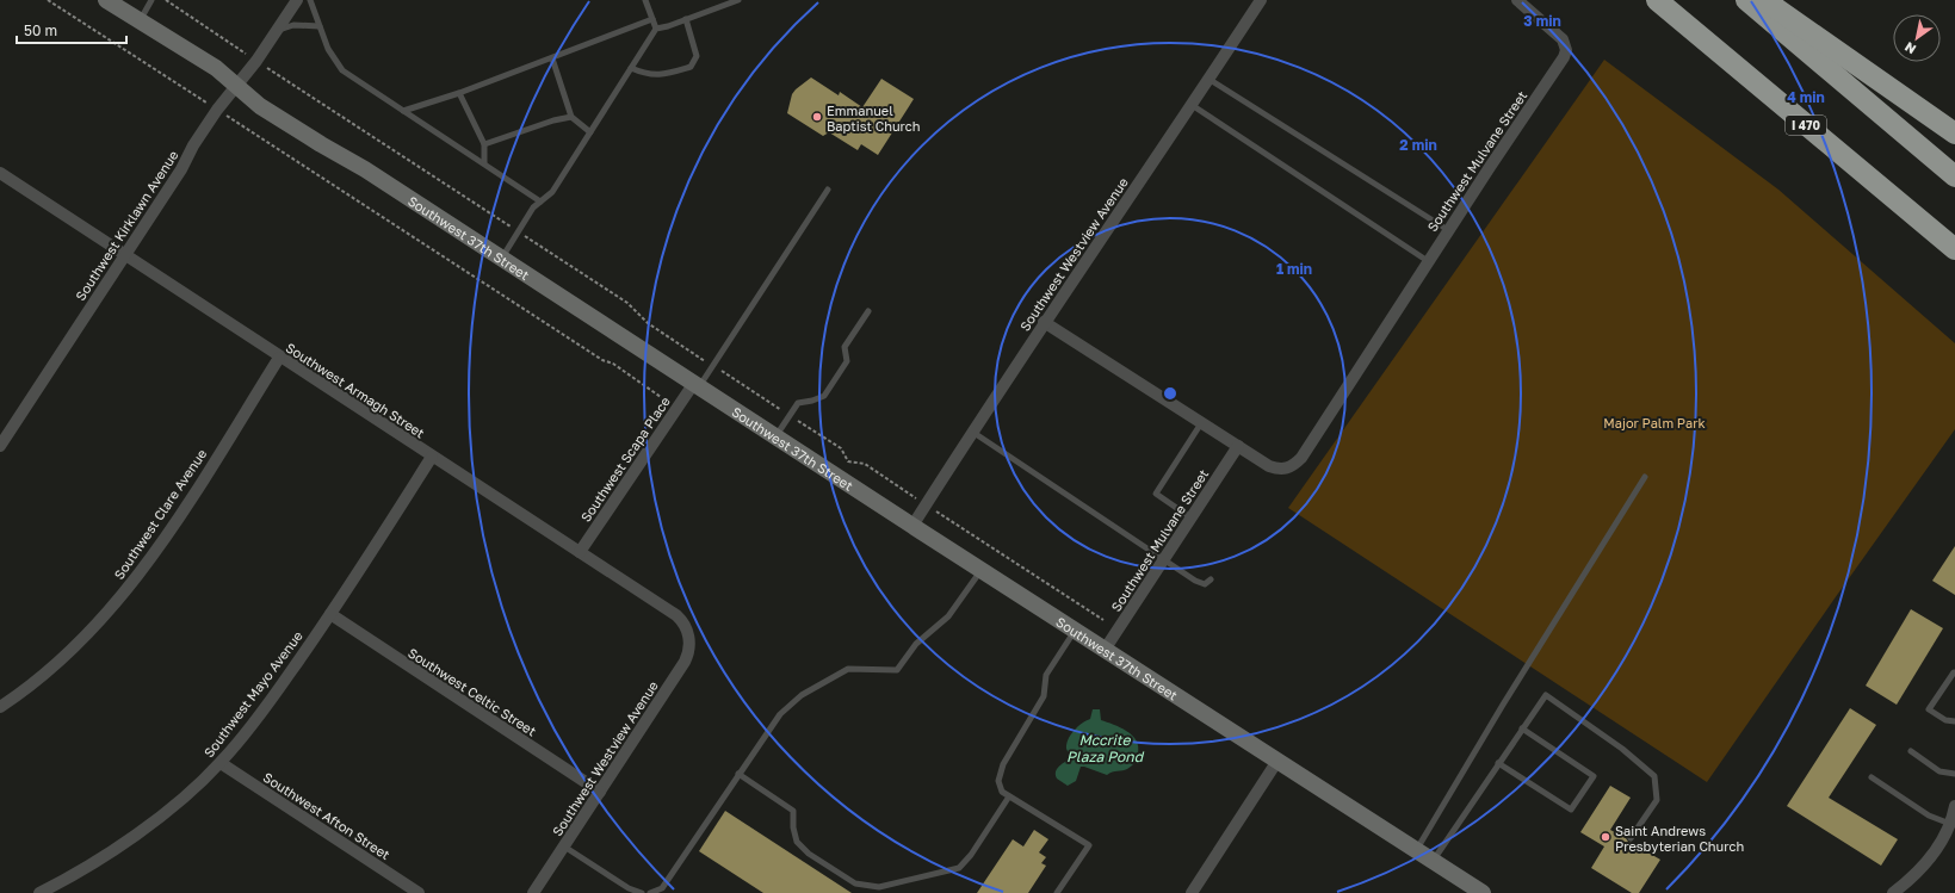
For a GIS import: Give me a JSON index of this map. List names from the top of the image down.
{
  "streets": {
    "highway": ["I 470"],
    "main road": ["Southwest 37th Street"],
    "street": [
      "Southwest Mulvane Street",
      "Southwest Kirklawn Avenue",
      "Southwest Westview Avenue",
      "Southwest Armagh Street",
      "Southwest Scapa Place",
      "Southwest Clare Avenue",
      "Southwest Celtic Street",
      "Southwest Mayo Avenue",
      "Southwest Afton Street"
    ]
  },
  "crossings": [
    ["Southwest Mulvane Street", "Southwest 37th Street"],
    ["Southwest Mulvane Street", "Southwest Westview Avenue"],
    ["Southwest Kirklawn Avenue", "Southwest 37th Street"],
    ["Southwest Kirklawn Avenue", "Southwest Armagh Street"],
    ["Southwest 37th Street", "Southwest Westview Avenue"],
    ["Southwest 37th Street", "Southwest Scapa Place"],
    ["Southwest Westview Avenue", "Southwest Armagh Street"],
    ["Southwest Westview Avenue", "Southwest Celtic Street"],
    ["Southwest Armagh Street", "Southwest Scapa Place"],
    ["Southwest Armagh Street", "Southwest Clare Avenue"],
    ["Southwest Armagh Street", "Southwest Mayo Avenue"],
    ["Southwest Celtic Street", "Southwest Mayo Avenue"],
    ["Southwest Mayo Avenue", "Southwest Afton Street"]
  ],
  "water": ["Mccrite Plaza Pond"],
  "parks": ["Major Palm Park"],
  "places": ["Emmanuel Baptist Church", "Saint Andrews Presbyterian Church"],
  "scale_bar": "50 m",
  "north": "bottom left",
  "rings": [
    "3 min",
    "4 min",
    "2 min",
    "1 min"
  ]
}
